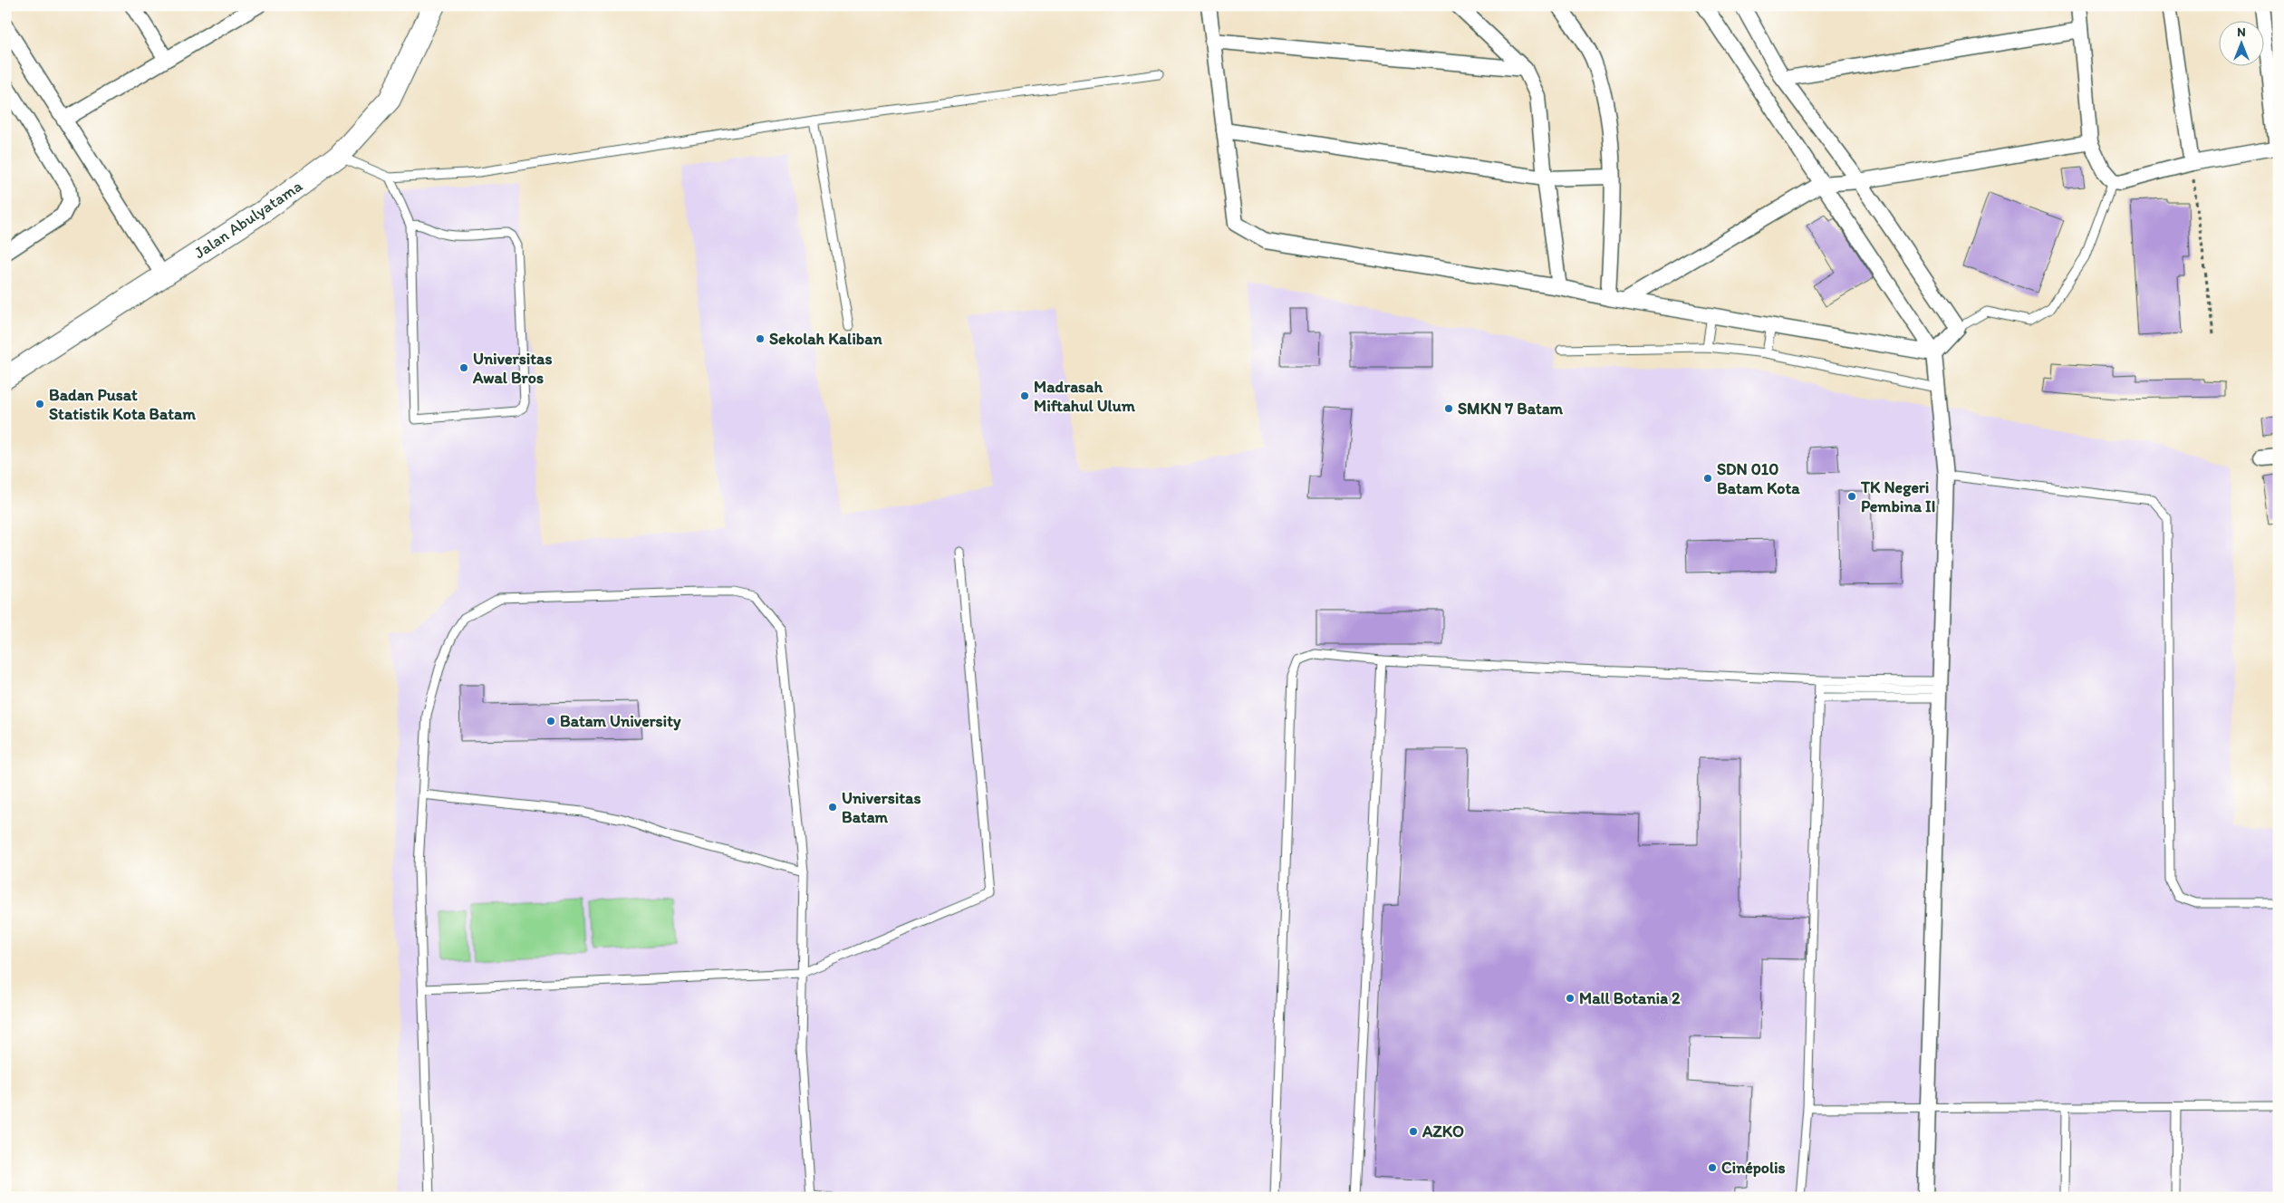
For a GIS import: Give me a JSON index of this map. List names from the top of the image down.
{
  "streets": {
    "main road": ["Jalan Abulyatama"]
  },
  "places": [
    "Sekolah Kaliban",
    "Universitas Awal Bros",
    "Madrasah Miftahul Ulum",
    "Badan Pusat Statistik Kota Batam",
    "SMKN 7 Batam",
    "SDN 010 Batam Kota",
    "TK Negeri Pembina II",
    "Batam University",
    "Universitas Batam",
    "Mall Botania 2",
    "AZKO",
    "Cinépolis"
  ],
  "north": "top"
}
